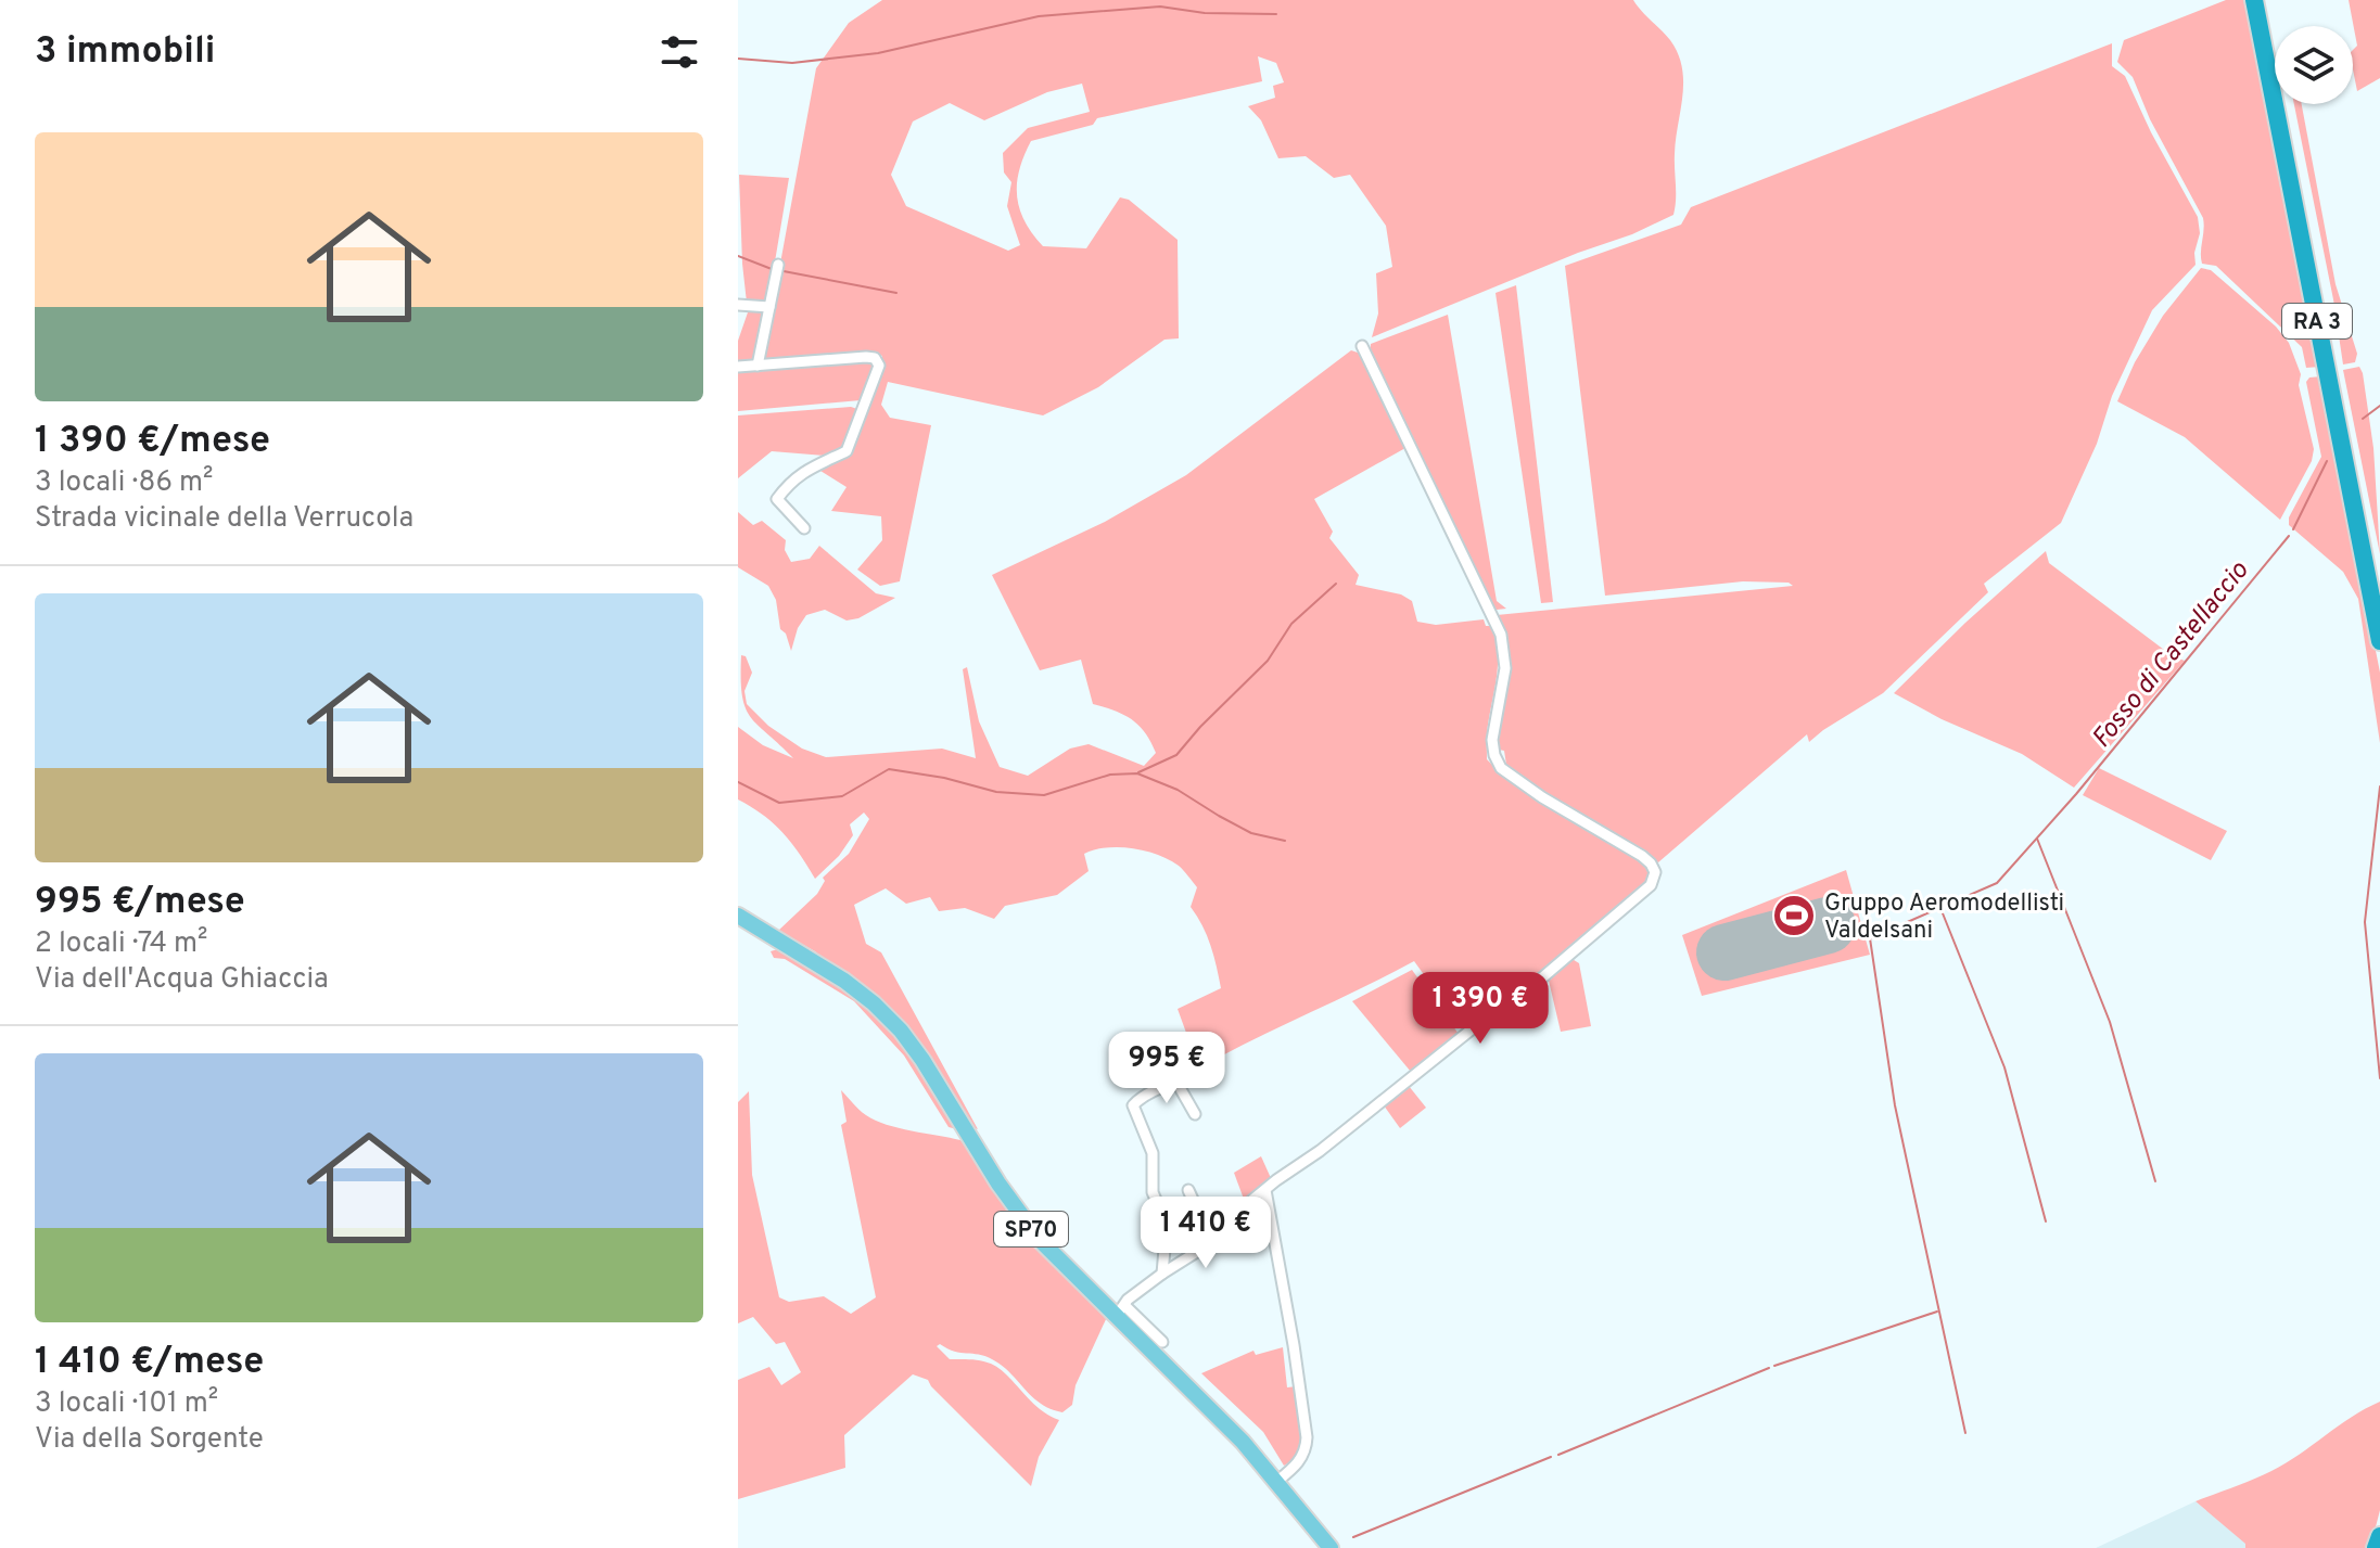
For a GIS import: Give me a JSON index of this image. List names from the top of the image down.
{
  "streets": {
    "highway": ["RA 3"],
    "main road": ["SP70"]
  },
  "water": ["Fosso di Castellaccio"],
  "places": {
    "sports": ["Gruppo Aeromodellisti Valdelsani"]
  },
  "page": {
    "heading": "3 immobili",
    "list": [
      {
        "name": "1 390 €/mese",
        "note": "3 locali · 86 m² · Strada vicinale della Verrucola"
      },
      {
        "name": "995 €/mese",
        "note": "2 locali · 74 m² · Via dell'Acqua Ghiaccia"
      },
      {
        "name": "1 410 €/mese",
        "note": "3 locali · 101 m² · Via della Sorgente"
      }
    ],
    "price": ["1 390 €", "995 €", "1 410 €"]
  }
}
